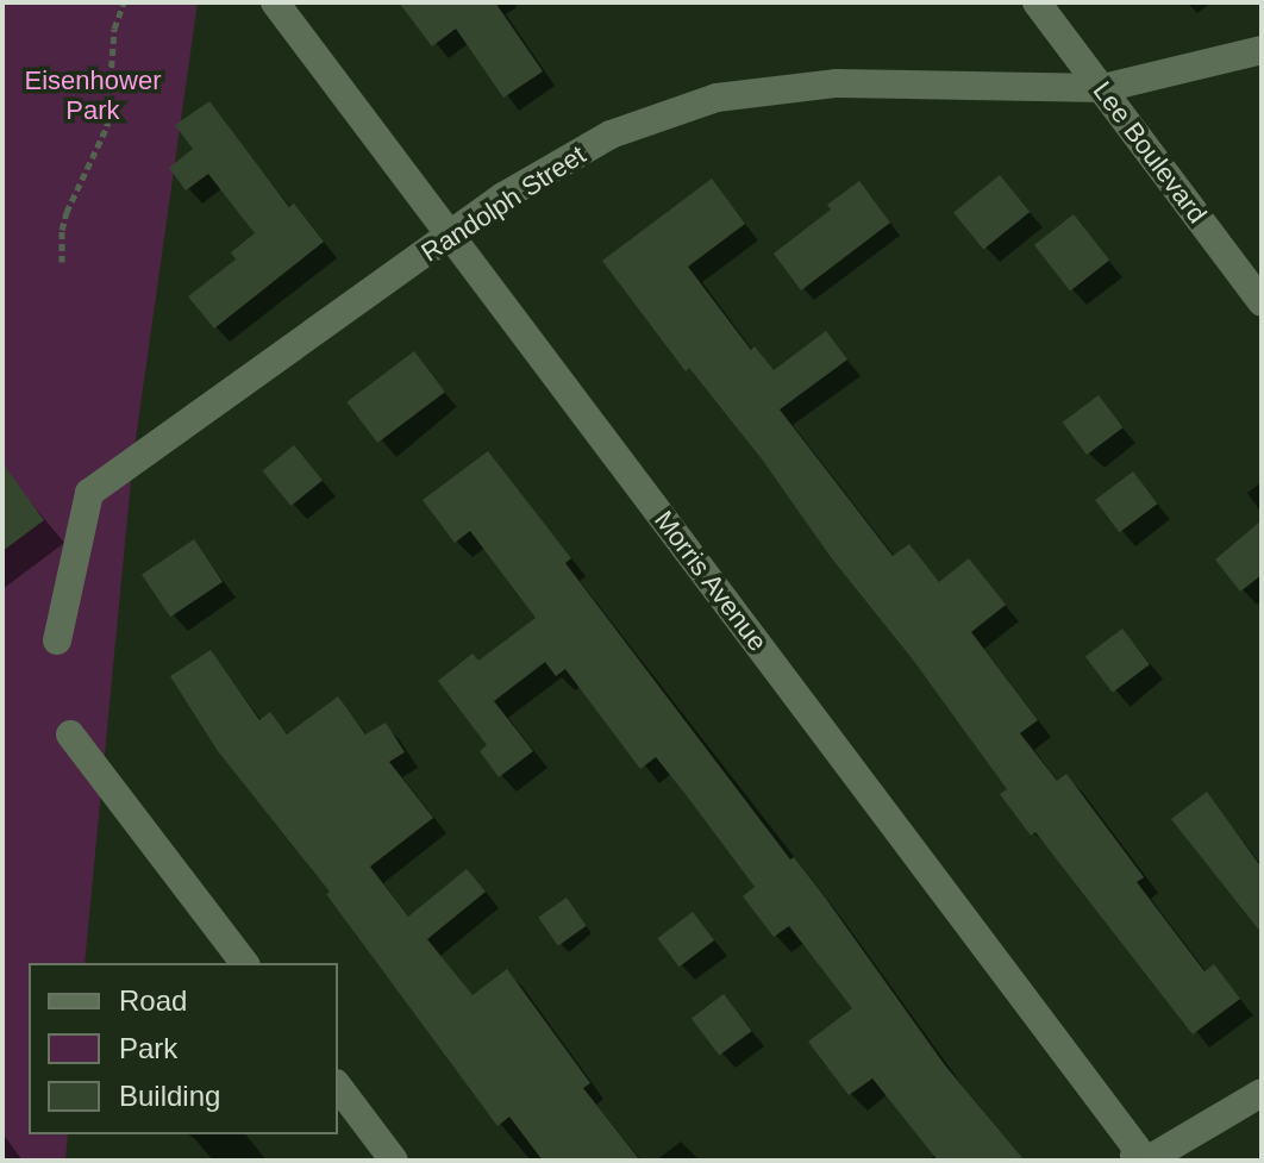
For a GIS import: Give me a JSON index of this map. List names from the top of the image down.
{
  "streets": {
    "street": ["Lee Boulevard", "Randolph Street", "Morris Avenue"]
  },
  "crossings": [
    ["Lee Boulevard", "Randolph Street"],
    ["Randolph Street", "Morris Avenue"]
  ],
  "parks": ["Eisenhower Park"],
  "legend": ["Road", "Park", "Building"]
}
